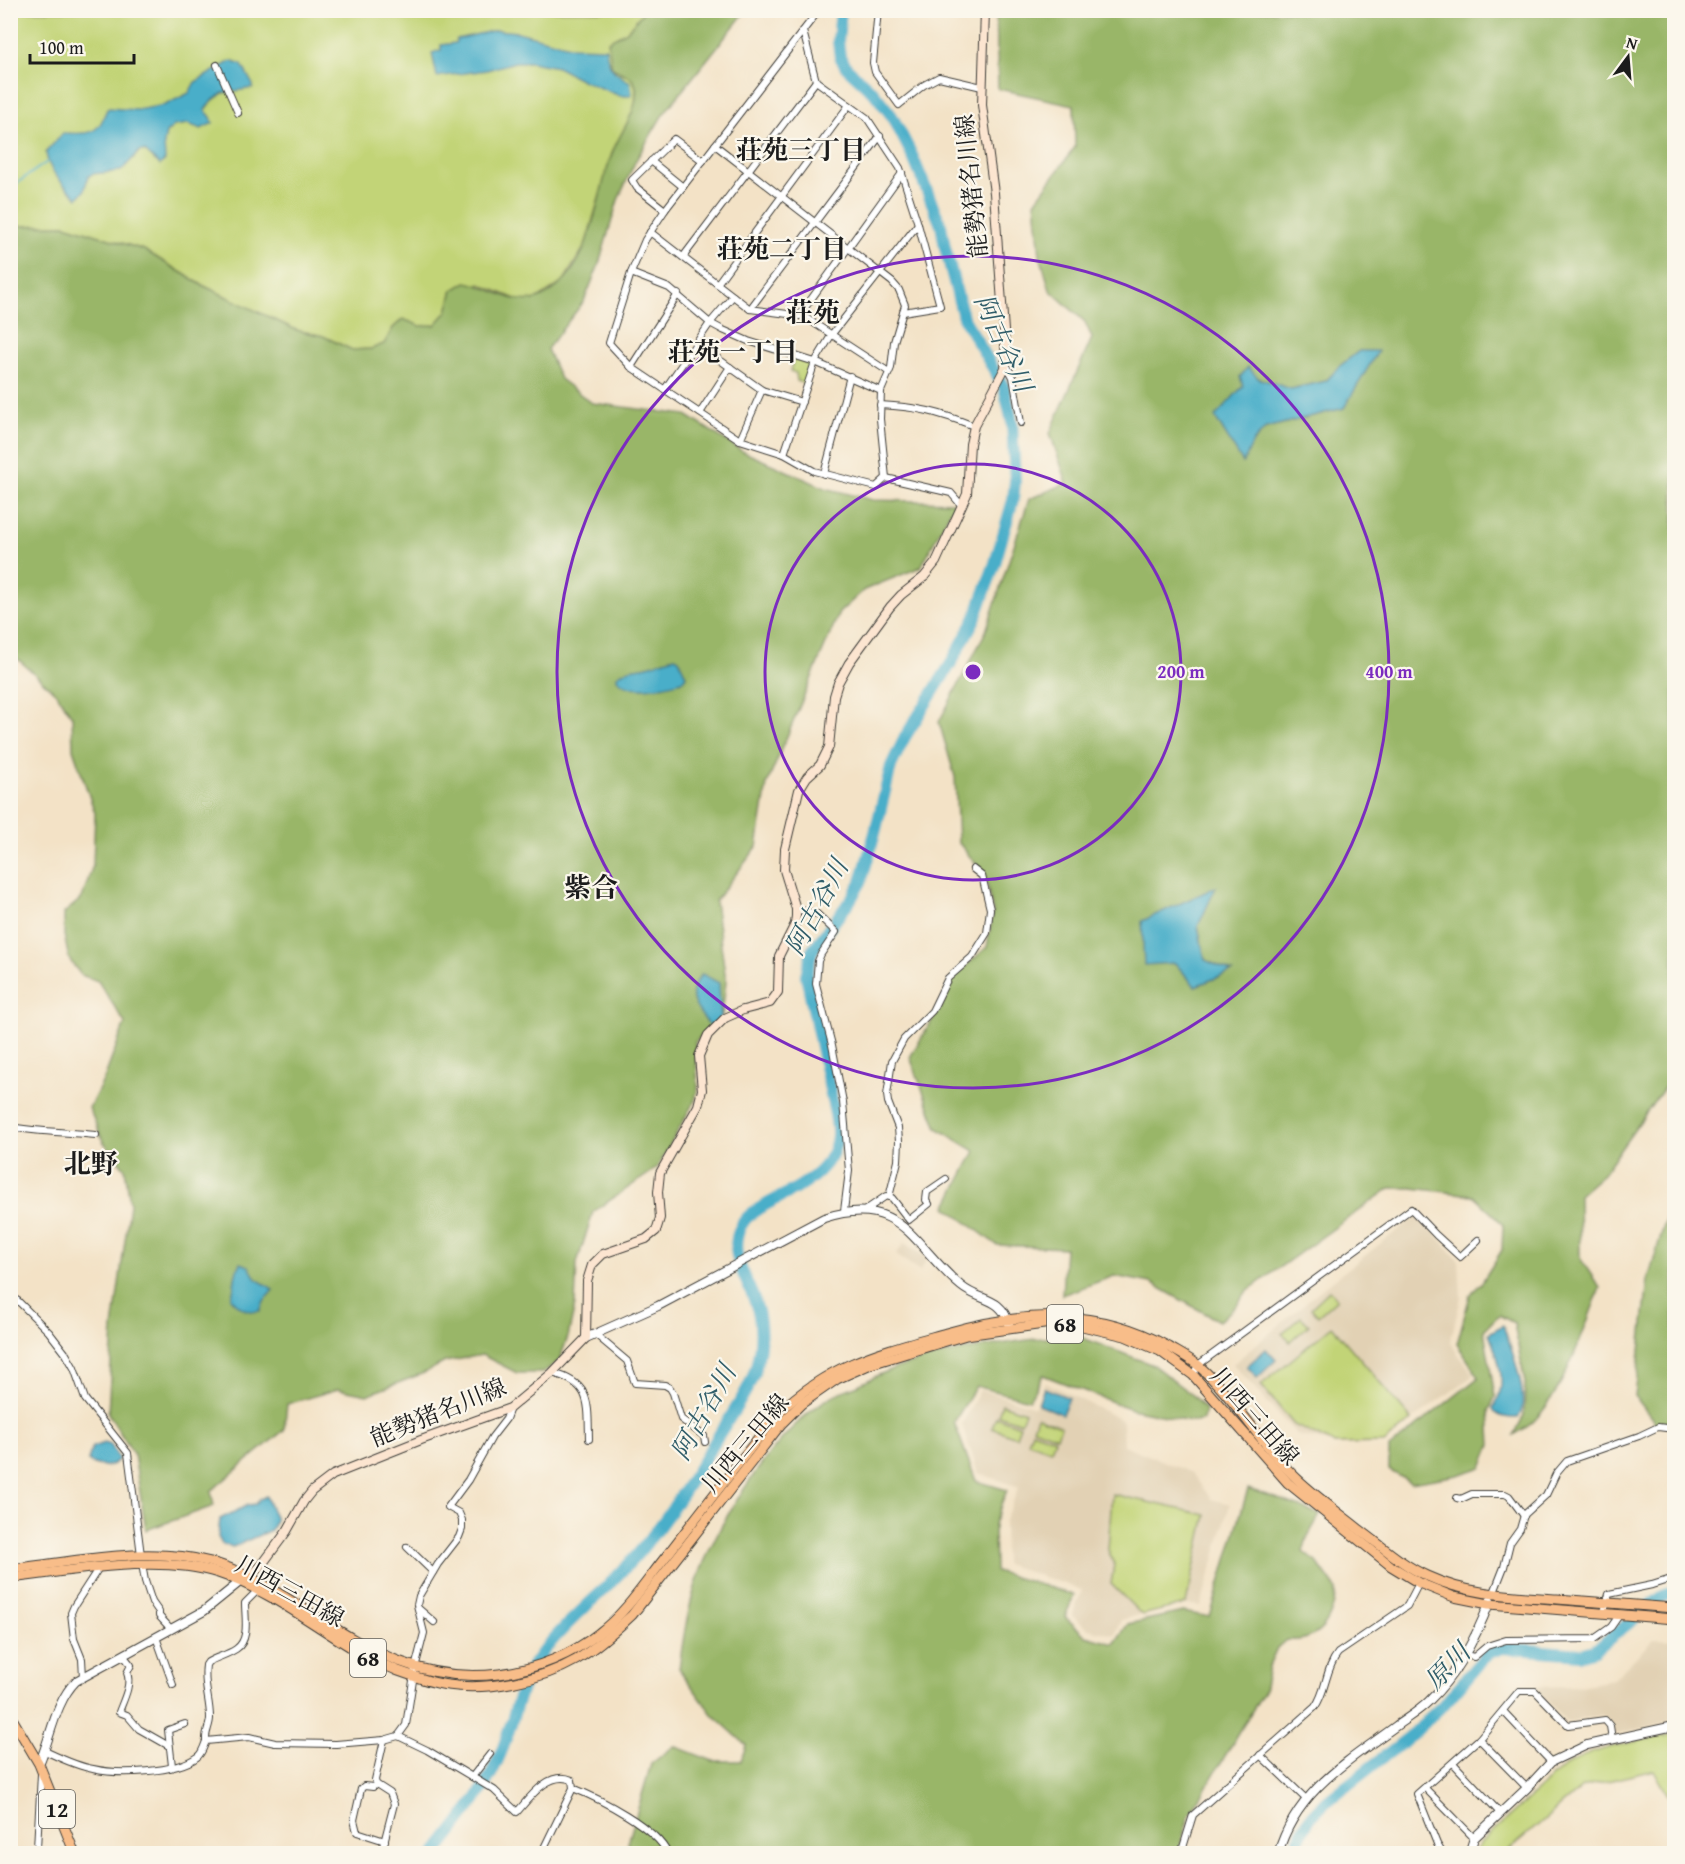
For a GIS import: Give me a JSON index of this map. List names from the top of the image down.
{
  "streets": {
    "main road": [
      "能勢猪名川線",
      "68",
      "川西三田線",
      "12"
    ]
  },
  "crossings": [
    ["能勢猪名川線", "川西三田線"]
  ],
  "districts": [
    "荘苑三丁目",
    "荘苑二丁目",
    "荘苑",
    "荘苑一丁目",
    "紫合",
    "北野"
  ],
  "water": ["阿古谷川", "原川"],
  "scale_bar": "100 m",
  "north": "top",
  "rings": ["200 m", "400 m"]
}
